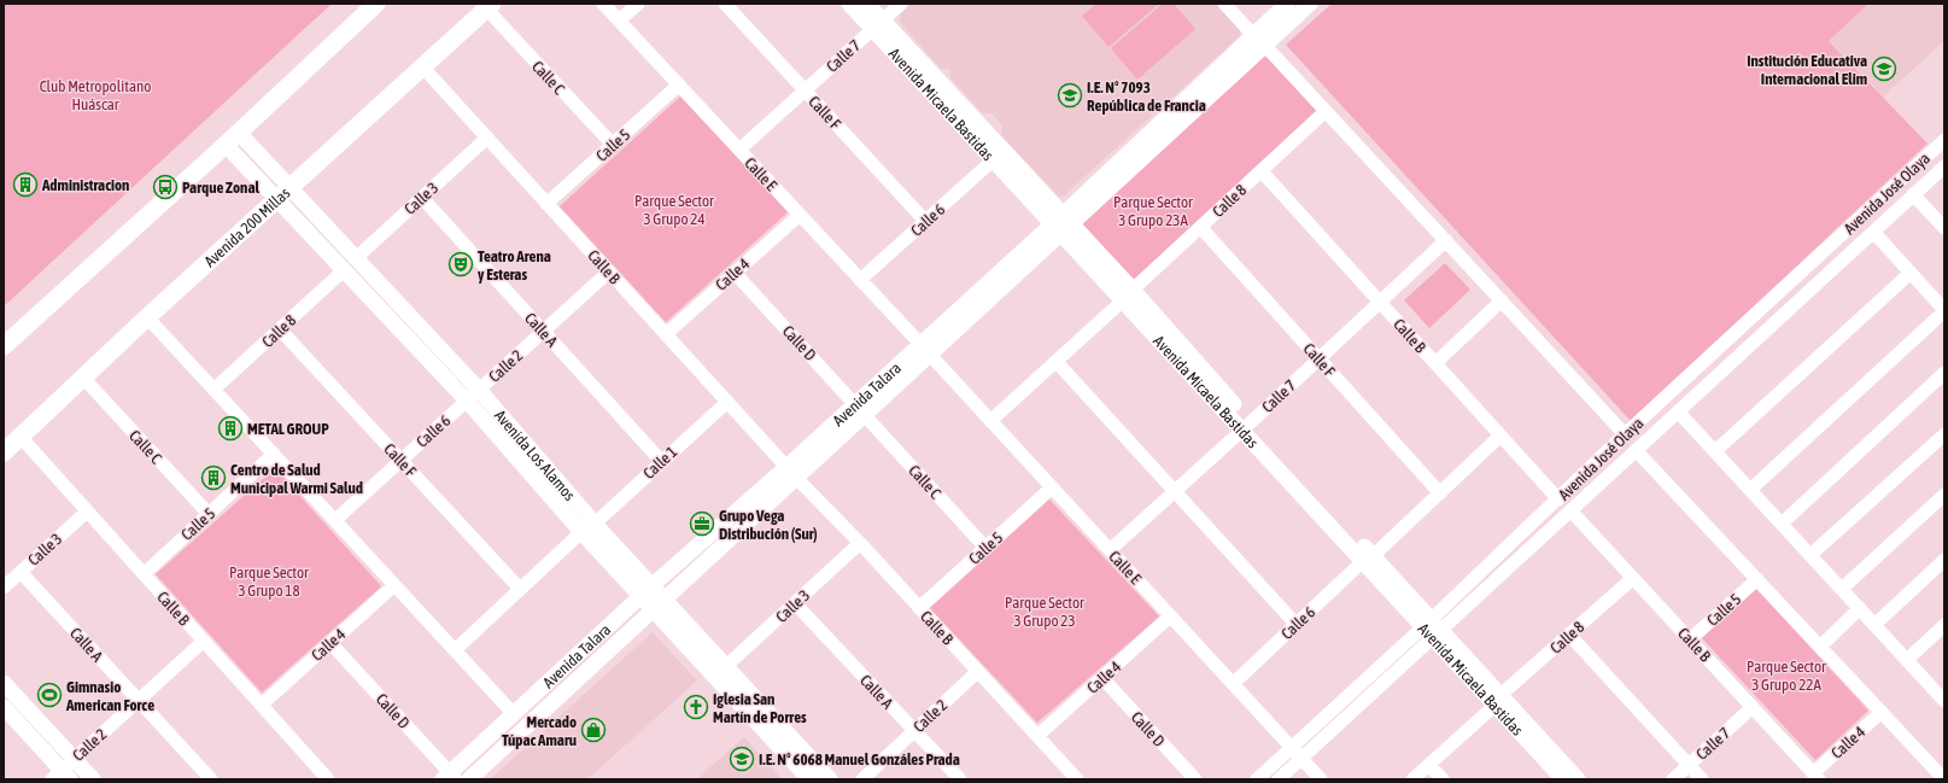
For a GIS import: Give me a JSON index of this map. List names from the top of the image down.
{
  "streets": {
    "main road": ["Avenida 200 Millas"],
    "street": [
      "Calle 7",
      "Calle C",
      "Avenida Micaela Bastidas",
      "Calle F",
      "Calle 5",
      "Calle E",
      "Avenida José Olaya",
      "Calle 3",
      "Calle 8",
      "Calle 6",
      "Calle B",
      "Calle 4",
      "Calle A",
      "Calle D",
      "Calle 2",
      "Avenida Talara",
      "Avenida Los Alamos",
      "Calle 1"
    ]
  },
  "crossings": [
    ["Calle 7", "Avenida Micaela Bastidas"],
    ["Calle 7", "Calle F"],
    ["Calle 7", "Calle E"],
    ["Calle 7", "Calle B"],
    ["Calle C", "Calle 5"],
    ["Calle C", "Avenida 200 Millas"],
    ["Calle C", "Calle D"],
    ["Calle C", "Avenida Talara"],
    ["Avenida Micaela Bastidas", "Avenida José Olaya"],
    ["Avenida Micaela Bastidas", "Calle 8"],
    ["Avenida Micaela Bastidas", "Calle 6"],
    ["Avenida Micaela Bastidas", "Avenida Talara"],
    ["Calle F", "Calle 8"],
    ["Calle F", "Calle 6"],
    ["Calle 5", "Calle E"],
    ["Calle 5", "Calle B"],
    ["Calle E", "Avenida José Olaya"],
    ["Calle E", "Calle 8"],
    ["Calle E", "Calle 6"],
    ["Calle E", "Calle 4"],
    ["Calle E", "Avenida Talara"],
    ["Avenida José Olaya", "Calle B"],
    ["Calle 3", "Calle B"],
    ["Calle 3", "Calle A"],
    ["Calle 3", "Avenida Los Alamos"],
    ["Calle 8", "Calle B"],
    ["Calle 8", "Avenida Los Alamos"],
    ["Calle 6", "Calle B"],
    ["Calle 6", "Calle 2"],
    ["Calle 6", "Avenida Los Alamos"],
    ["Avenida 200 Millas", "Calle B"],
    ["Avenida 200 Millas", "Avenida Los Alamos"],
    ["Calle B", "Calle 4"],
    ["Calle B", "Calle 2"],
    ["Calle B", "Avenida Talara"],
    ["Calle B", "Calle 1"],
    ["Calle 4", "Calle D"],
    ["Calle A", "Calle 2"],
    ["Calle A", "Calle 1"],
    ["Calle D", "Avenida Talara"],
    ["Calle 2", "Avenida Los Alamos"],
    ["Avenida Talara", "Avenida Los Alamos"],
    ["Avenida Los Alamos", "Calle 1"]
  ],
  "parks": [
    "Club Metropolitano Huáscar",
    "Parque Sector 3 Grupo 24",
    "Parque Sector 3 Grupo 23A",
    "Parque Sector 3 Grupo 18",
    "Parque Sector 3 Grupo 23",
    "Parque Sector 3 Grupo 22A"
  ],
  "places": {
    "school or university": ["Institución Educativa Internacional Elim", "I.E. N° 7093 República de Francia", "I.E. N° 6068 Manuel Gonzáles Prada"],
    "building": ["Administracion", "METAL GROUP", "Centro de Salud Municipal Warmi Salud"],
    "bus stop": ["Parque Zonal"],
    "theatre": ["Teatro Arena y Esteras"],
    "office": ["Grupo Vega Distribución (Sur)"],
    "sports": ["Gimnasio American Force"],
    "church": ["Iglesia San Martín de Porres"],
    "shop": ["Mercado Túpac Amaru"]
  }
}
